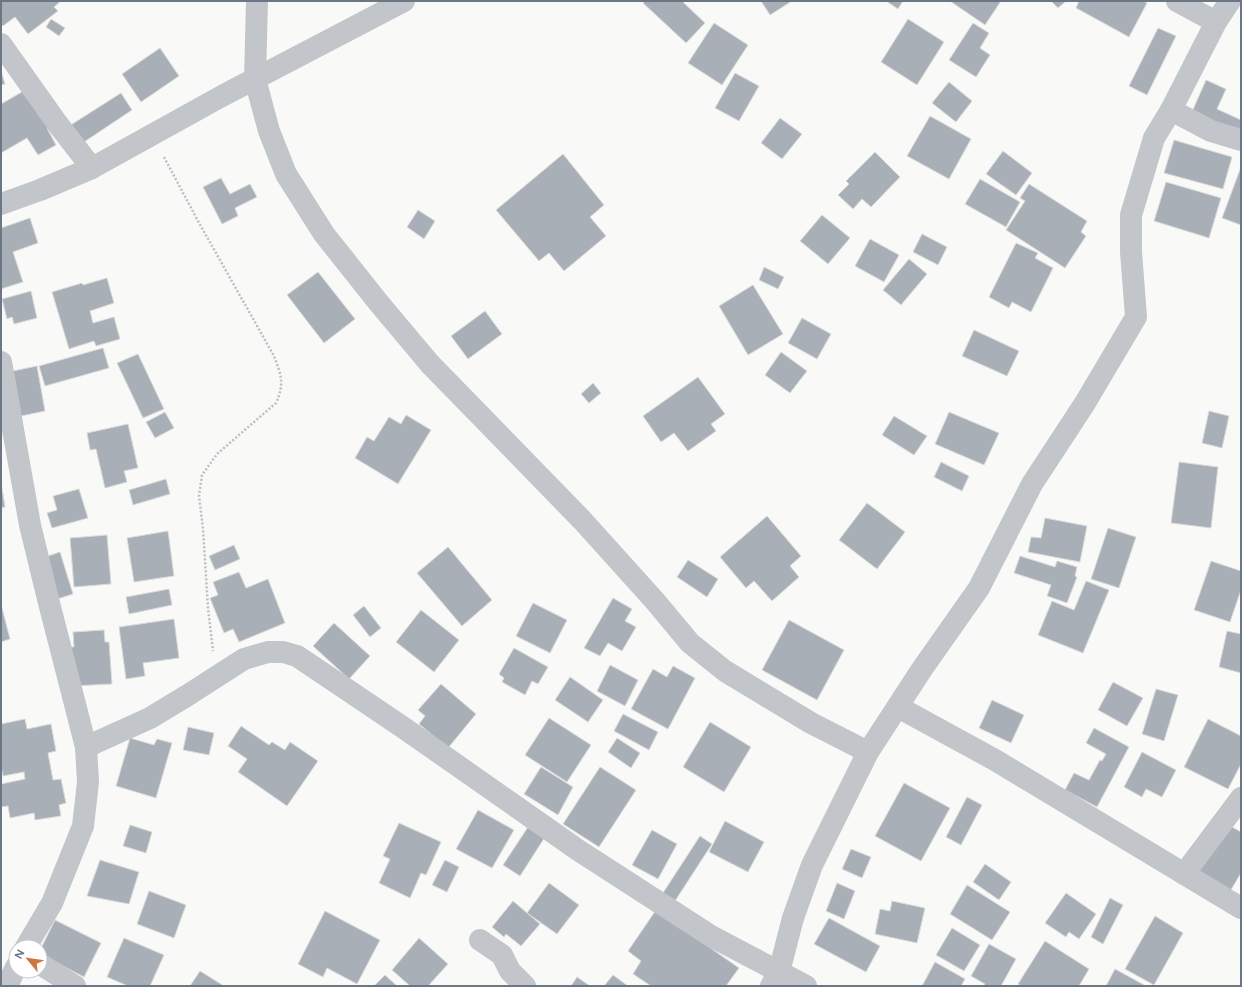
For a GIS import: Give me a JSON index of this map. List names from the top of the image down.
{
  "north": "top left"
}
